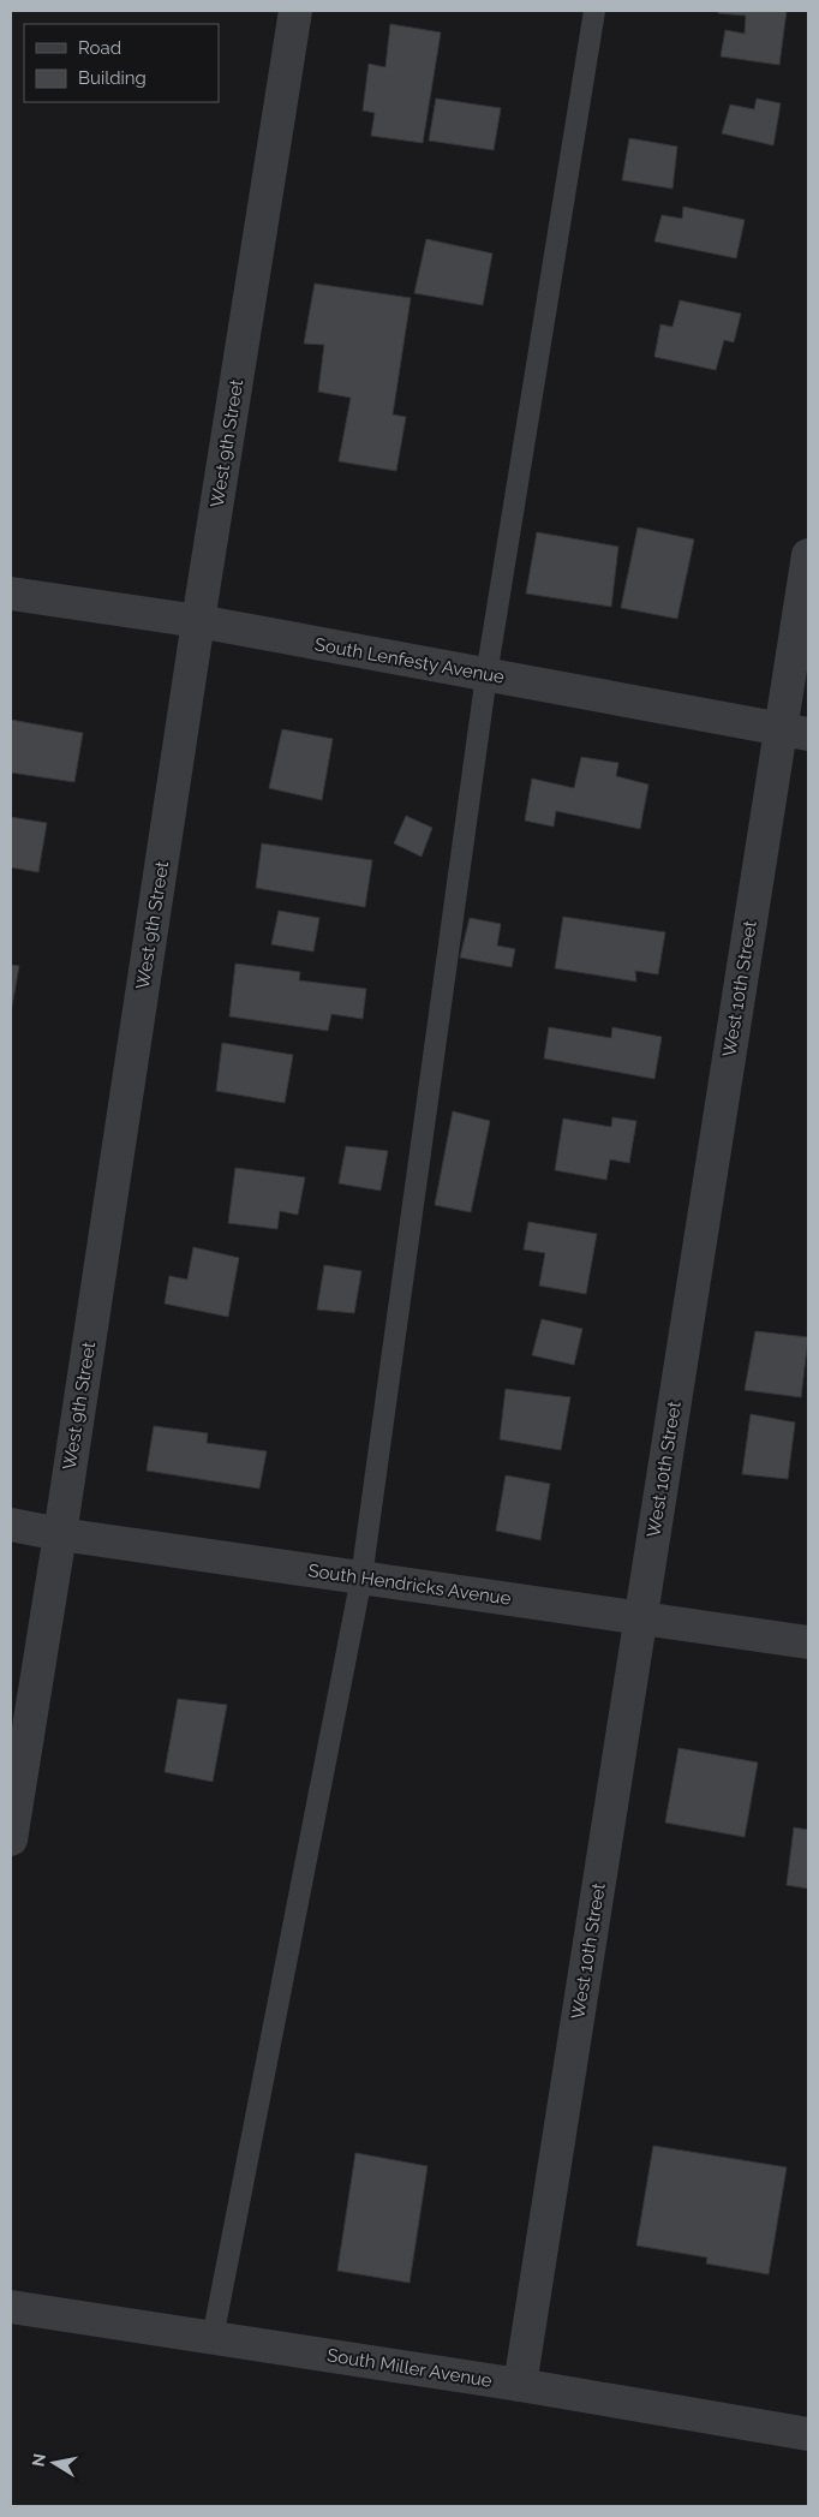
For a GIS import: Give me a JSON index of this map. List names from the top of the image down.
{
  "streets": {
    "street": [
      "West 9th Street",
      "South Lenfesty Avenue",
      "West 10th Street",
      "South Hendricks Avenue",
      "South Miller Avenue"
    ]
  },
  "crossings": [
    ["West 9th Street", "South Lenfesty Avenue"],
    ["West 9th Street", "South Hendricks Avenue"],
    ["South Lenfesty Avenue", "West 10th Street"],
    ["West 10th Street", "South Hendricks Avenue"],
    ["West 10th Street", "South Miller Avenue"]
  ],
  "legend": ["Road", "Building"],
  "north": "left"
}
